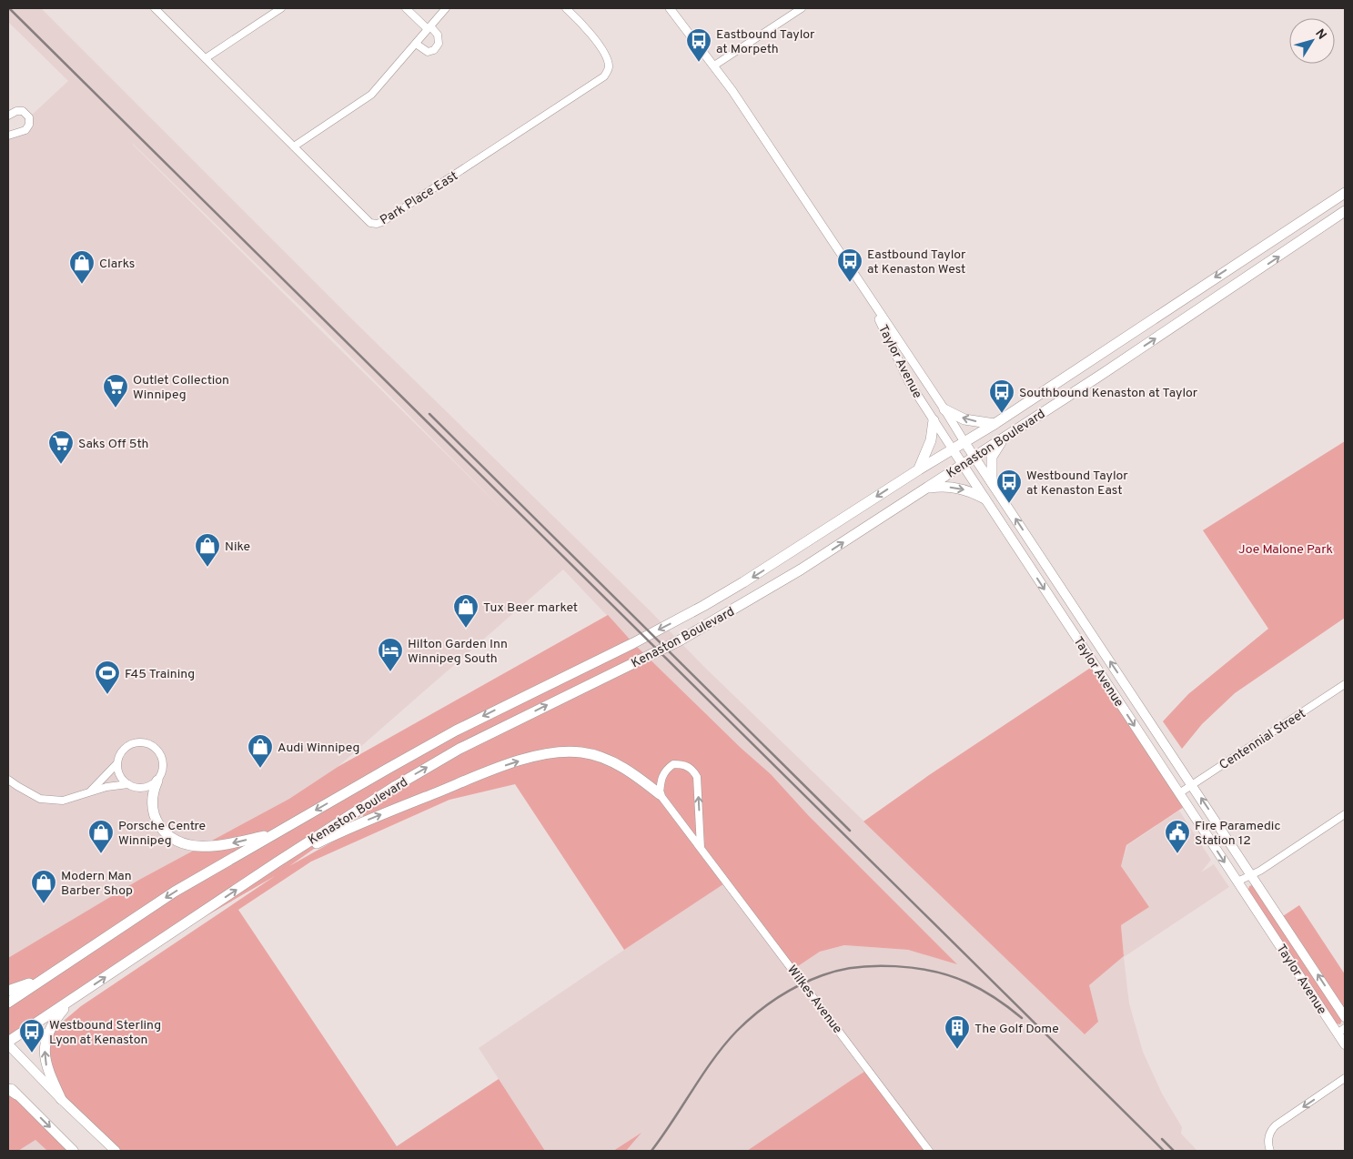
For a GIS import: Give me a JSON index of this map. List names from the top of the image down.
{
  "streets": {
    "main road": ["Taylor Avenue", "Kenaston Boulevard"],
    "street": ["Park Place East", "Centennial Street", "Wilkes Avenue"]
  },
  "crossings": [
    ["Taylor Avenue", "Kenaston Boulevard"],
    ["Taylor Avenue", "Centennial Street"]
  ],
  "parks": ["Joe Malone Park"],
  "places": {
    "bus stop": [
      "Eastbound Taylor at Morpeth",
      "Eastbound Taylor at Kenaston West",
      "Southbound Kenaston at Taylor",
      "Westbound Taylor at Kenaston East",
      "Westbound Sterling Lyon at Kenaston"
    ],
    "shop": [
      "Clarks",
      "Nike",
      "Tux Beer market",
      "Audi Winnipeg",
      "Porsche Centre Winnipeg",
      "Modern Man Barber Shop"
    ],
    "supermarket": ["Outlet Collection Winnipeg", "Saks Off 5th"],
    "hotel": ["Hilton Garden Inn Winnipeg South"],
    "sports": ["F45 Training"],
    "public building": ["Fire Paramedic Station 12"],
    "building": ["The Golf Dome"]
  },
  "north": "top right"
}
